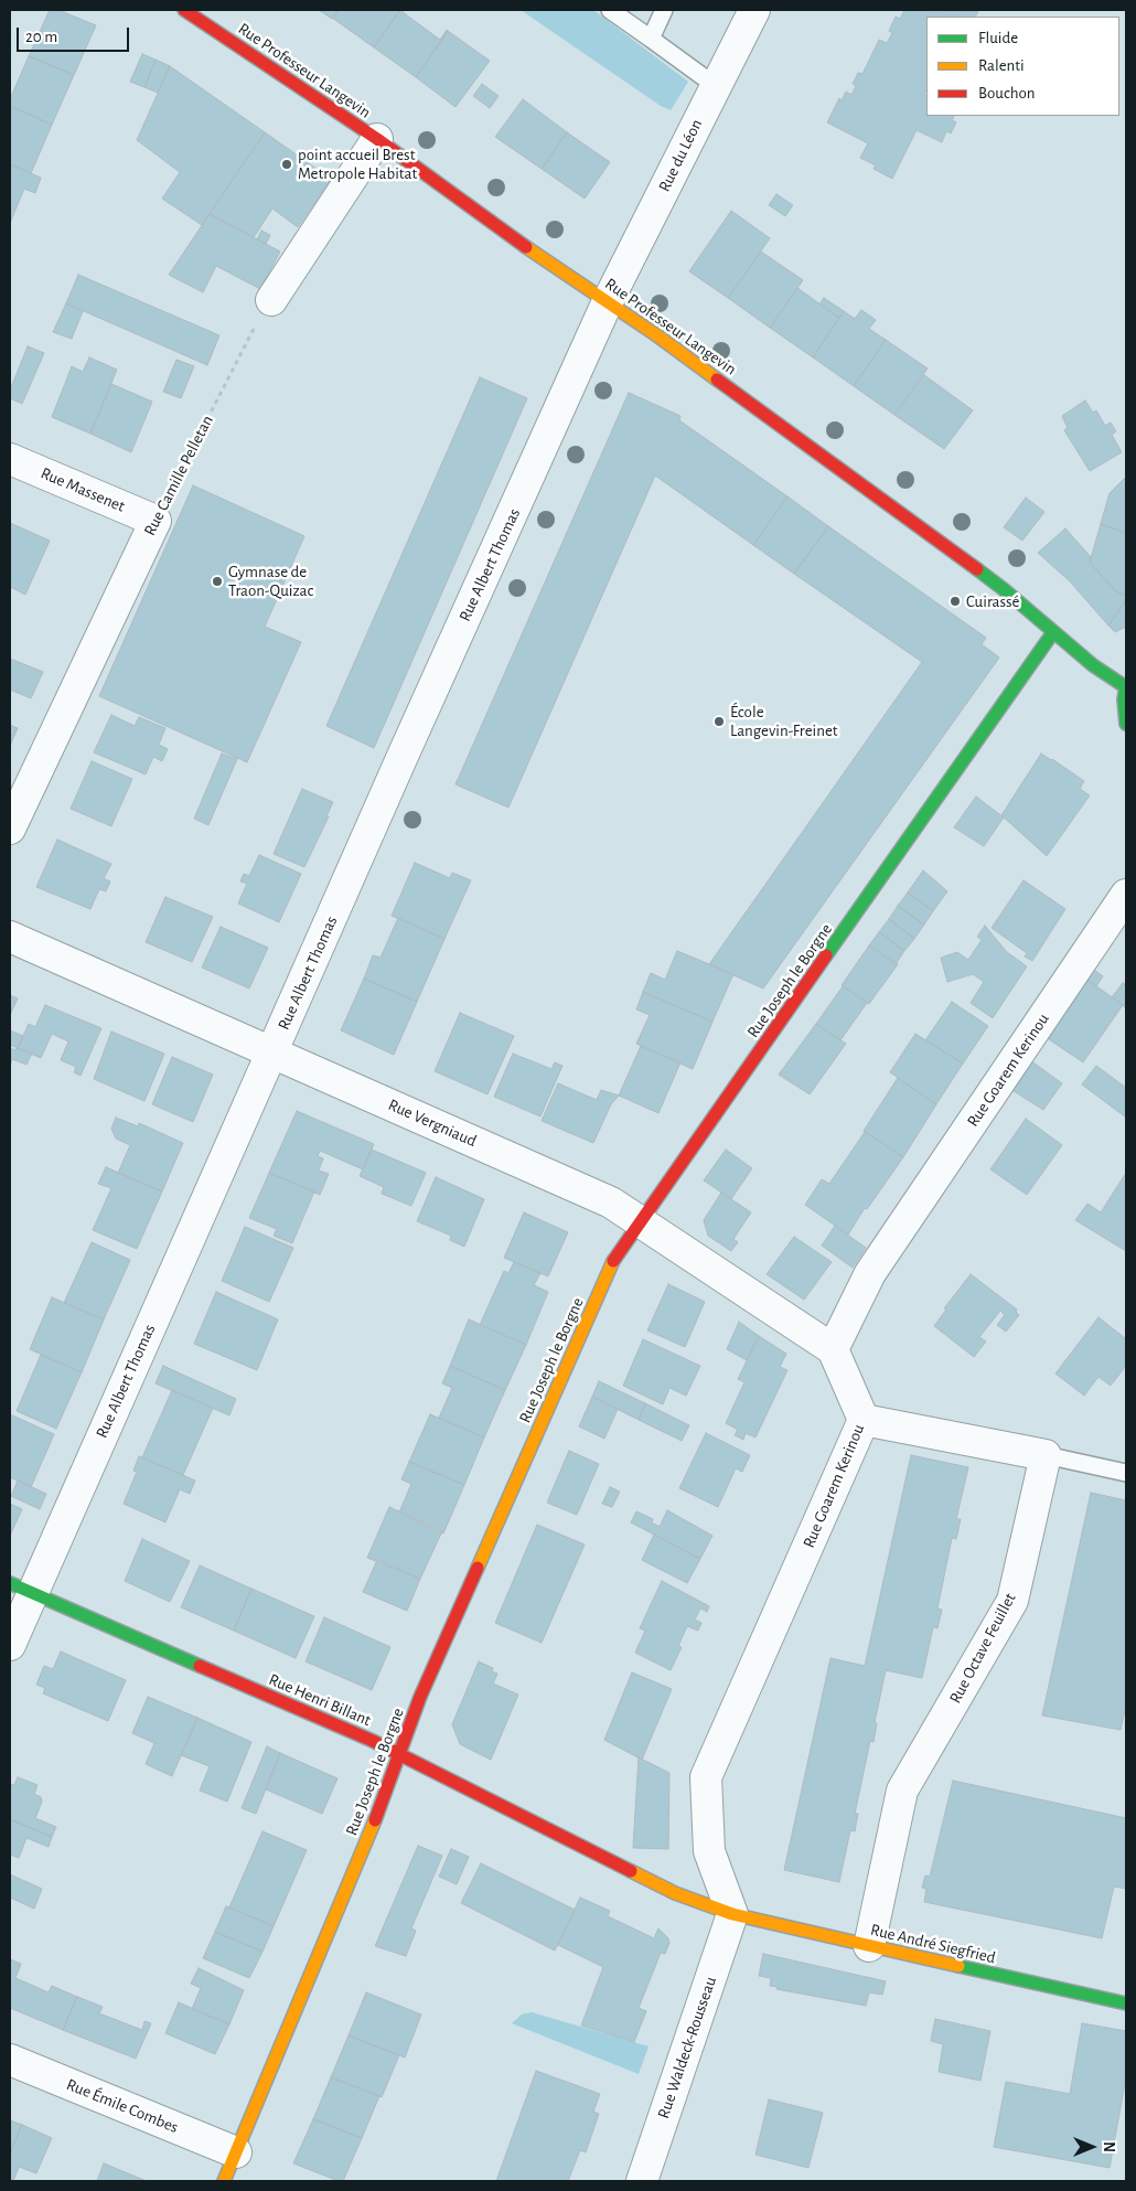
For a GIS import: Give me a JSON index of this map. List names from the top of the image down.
{
  "streets": {
    "street": [
      "Rue Professeur Langevin",
      "Rue du Léon",
      "Rue Camille Pelletan",
      "Rue Massenet",
      "Rue Albert Thomas",
      "Rue Joseph le Borgne",
      "Rue Goarem Kerinou",
      "Rue Vergniaud",
      "Rue Octave Feuillet",
      "Rue Henri Billant",
      "Rue André Siegfried",
      "Rue Waldeck-Rousseau",
      "Rue Émile Combes"
    ]
  },
  "crossings": [
    ["Rue Professeur Langevin", "Rue du Léon"],
    ["Rue Professeur Langevin", "Rue Albert Thomas"],
    ["Rue Professeur Langevin", "Rue Joseph le Borgne"],
    ["Rue du Léon", "Rue Albert Thomas"],
    ["Rue Camille Pelletan", "Rue Massenet"],
    ["Rue Albert Thomas", "Rue Vergniaud"],
    ["Rue Albert Thomas", "Rue Henri Billant"],
    ["Rue Joseph le Borgne", "Rue Vergniaud"],
    ["Rue Joseph le Borgne", "Rue Henri Billant"],
    ["Rue Joseph le Borgne", "Rue Émile Combes"],
    ["Rue Goarem Kerinou", "Rue Vergniaud"],
    ["Rue Goarem Kerinou", "Rue Henri Billant"],
    ["Rue Goarem Kerinou", "Rue André Siegfried"],
    ["Rue Goarem Kerinou", "Rue Waldeck-Rousseau"],
    ["Rue Octave Feuillet", "Rue André Siegfried"],
    ["Rue Henri Billant", "Rue André Siegfried"],
    ["Rue Henri Billant", "Rue Waldeck-Rousseau"],
    ["Rue André Siegfried", "Rue Waldeck-Rousseau"]
  ],
  "places": [
    "point accueil Brest Metropole Habitat",
    "Gymnase de Traon-Quizac",
    "Cuirassé",
    "École Langevin-Freinet"
  ],
  "legend": ["Fluide", "Ralenti", "Bouchon"],
  "scale_bar": "20 m",
  "north": "right"
}
